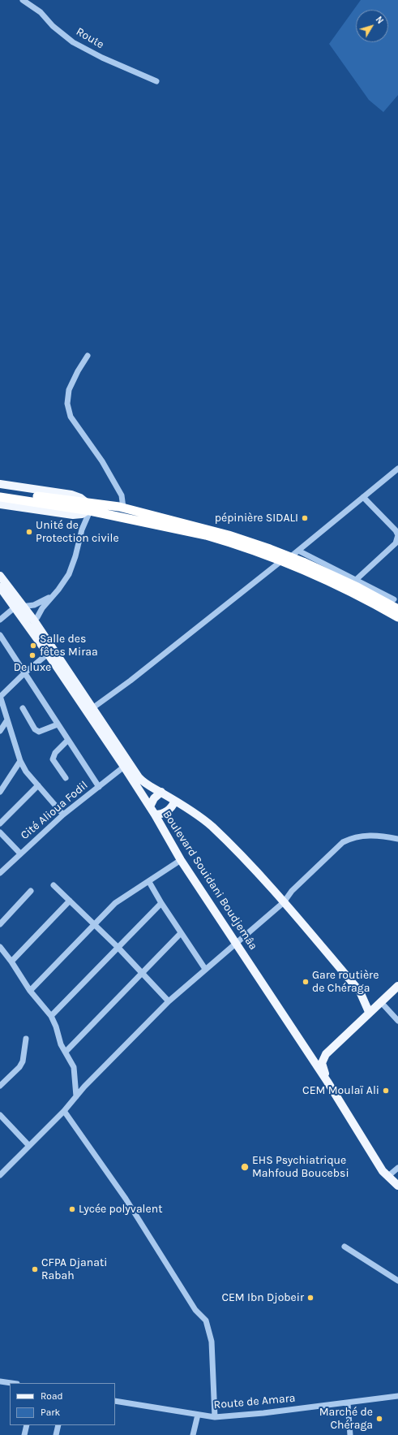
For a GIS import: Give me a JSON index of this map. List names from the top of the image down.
{
  "streets": {
    "main road": ["Boulevard Souidani Boudjemâa"],
    "street": ["Route", "Cité Alioua Fodil", "Route de Amara"]
  },
  "crossings": [
    ["Cité Alioua Fodil", "Boulevard Souidani Boudjemâa"]
  ],
  "places": [
    "pépinière SIDALI",
    "Unité de Protection civile",
    "Salle des fêtes Miraa",
    "De luxe",
    "Gare routière de Chéraga",
    "CEM Moulaï Ali",
    "EHS Psychiatrique Mahfoud Boucebsi",
    "Lycée polyvalent",
    "CFPA Djanati Rabah",
    "CEM Ibn Djobeir",
    "Marché de Chéraga"
  ],
  "legend": ["Road", "Park"],
  "north": "top right"
}
